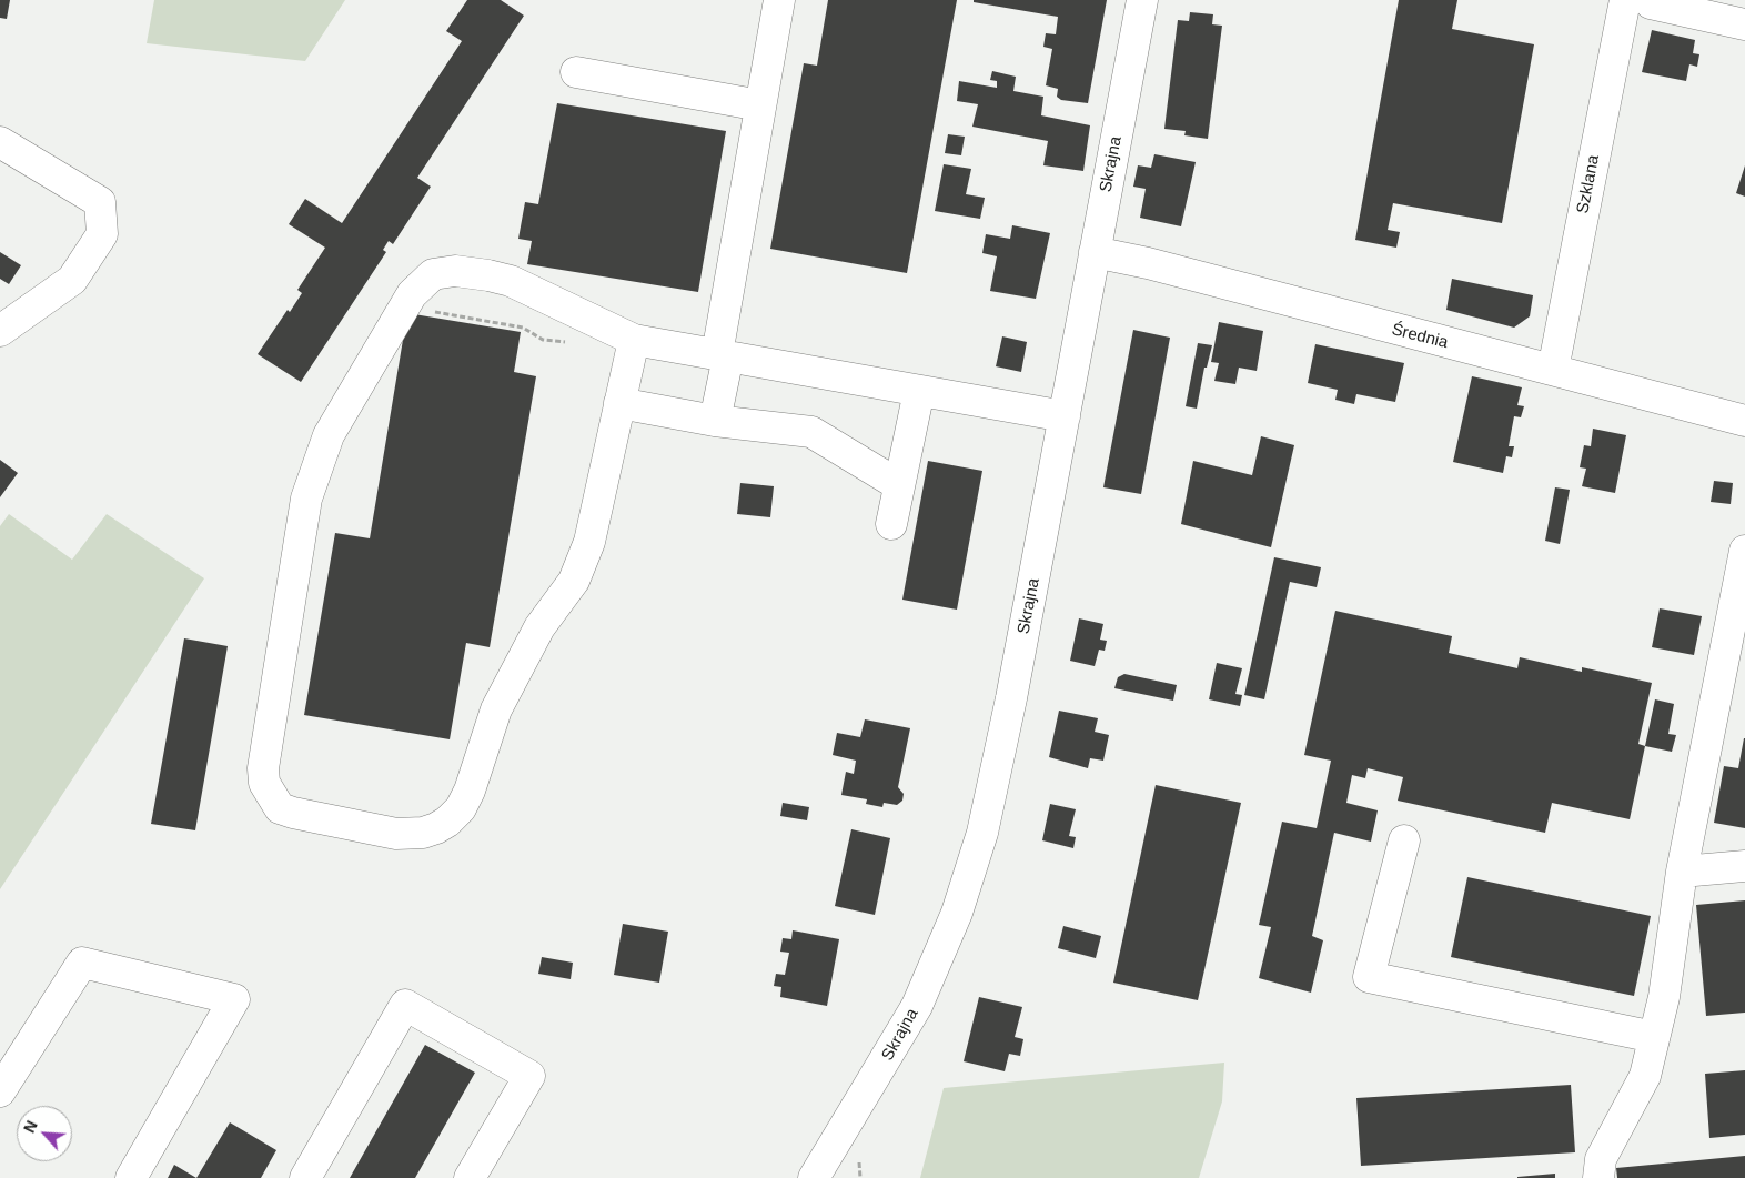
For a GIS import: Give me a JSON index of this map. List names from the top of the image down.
{
  "streets": {
    "street": ["Skrajna", "Szklana", "Średnia"]
  },
  "crossings": [
    ["Skrajna", "Średnia"],
    ["Szklana", "Średnia"]
  ],
  "north": "top left"
}
